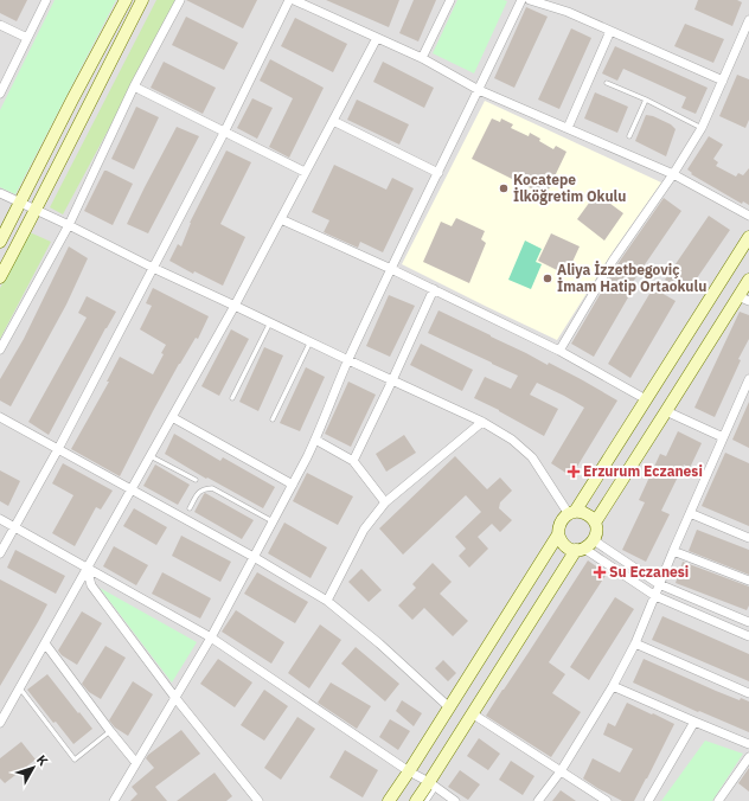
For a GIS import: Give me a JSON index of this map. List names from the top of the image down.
{
  "places": {
    "other": ["Kocatepe İlköğretim Okulu", "Aliya İzzetbegoviç İmam Hatip Ortaokulu"],
    "health": ["Erzurum Eczanesi", "Su Eczanesi"]
  },
  "north": "top right"
}
